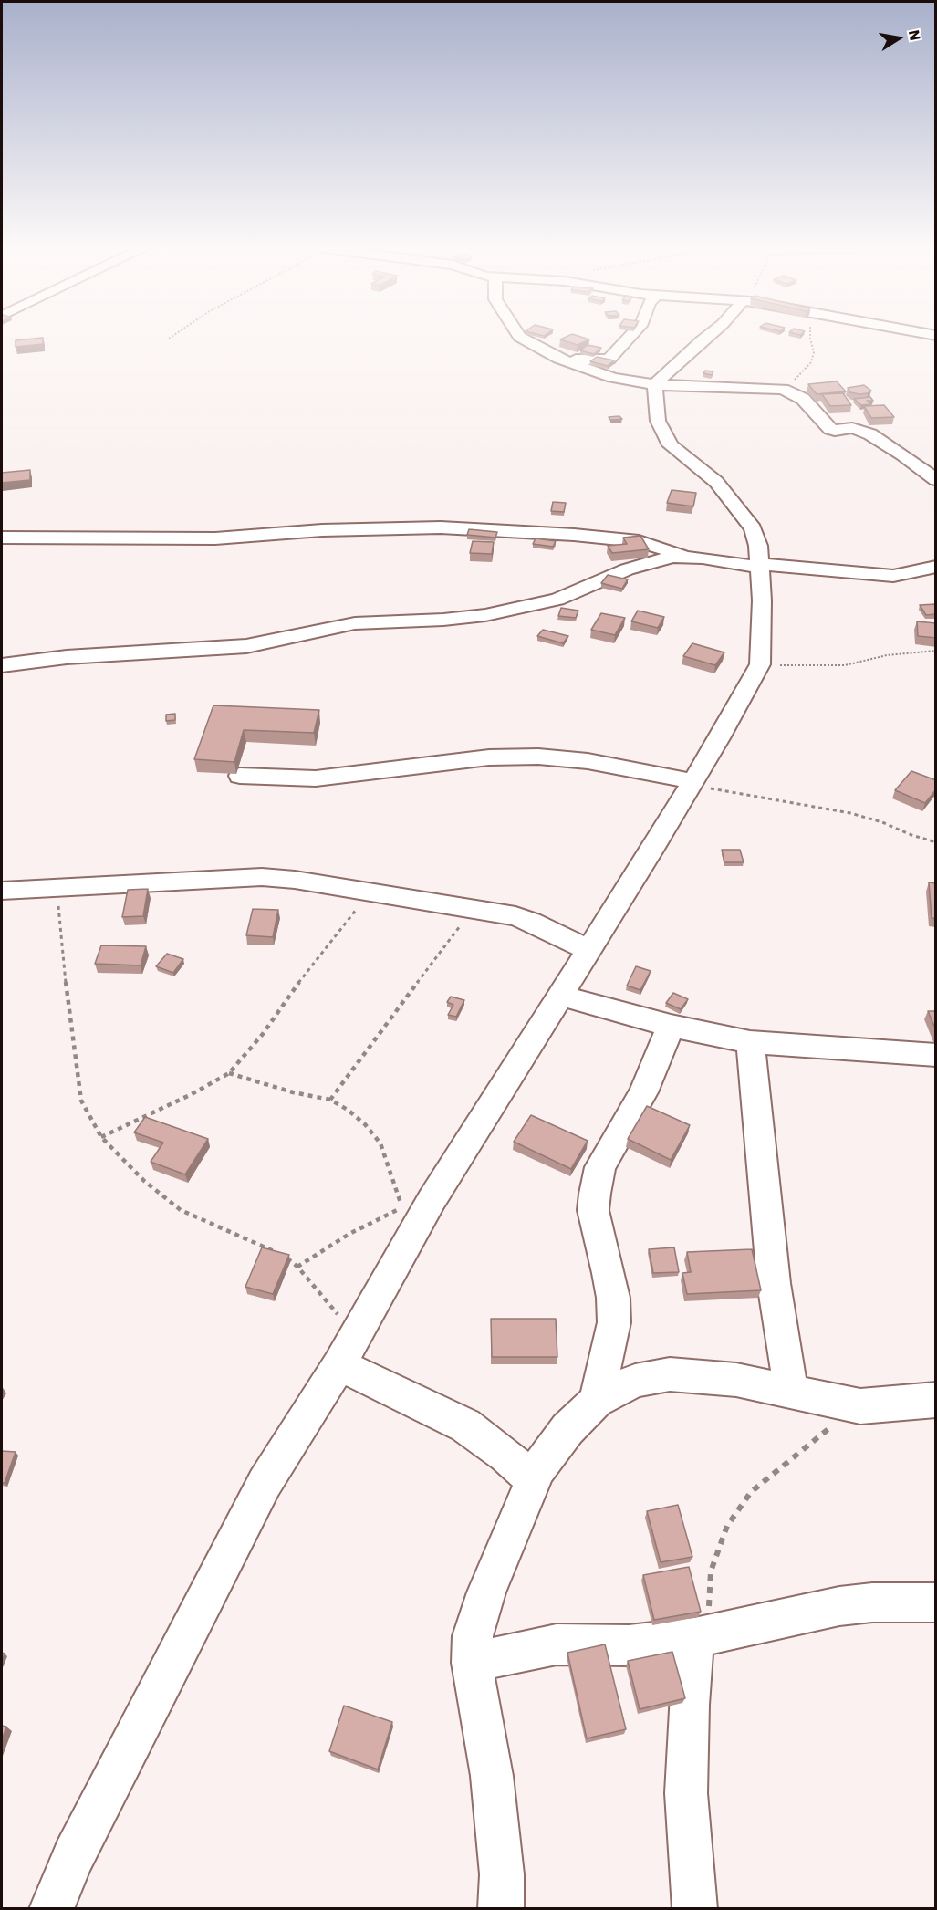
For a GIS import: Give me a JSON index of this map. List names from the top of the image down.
{
  "north": "right"
}
